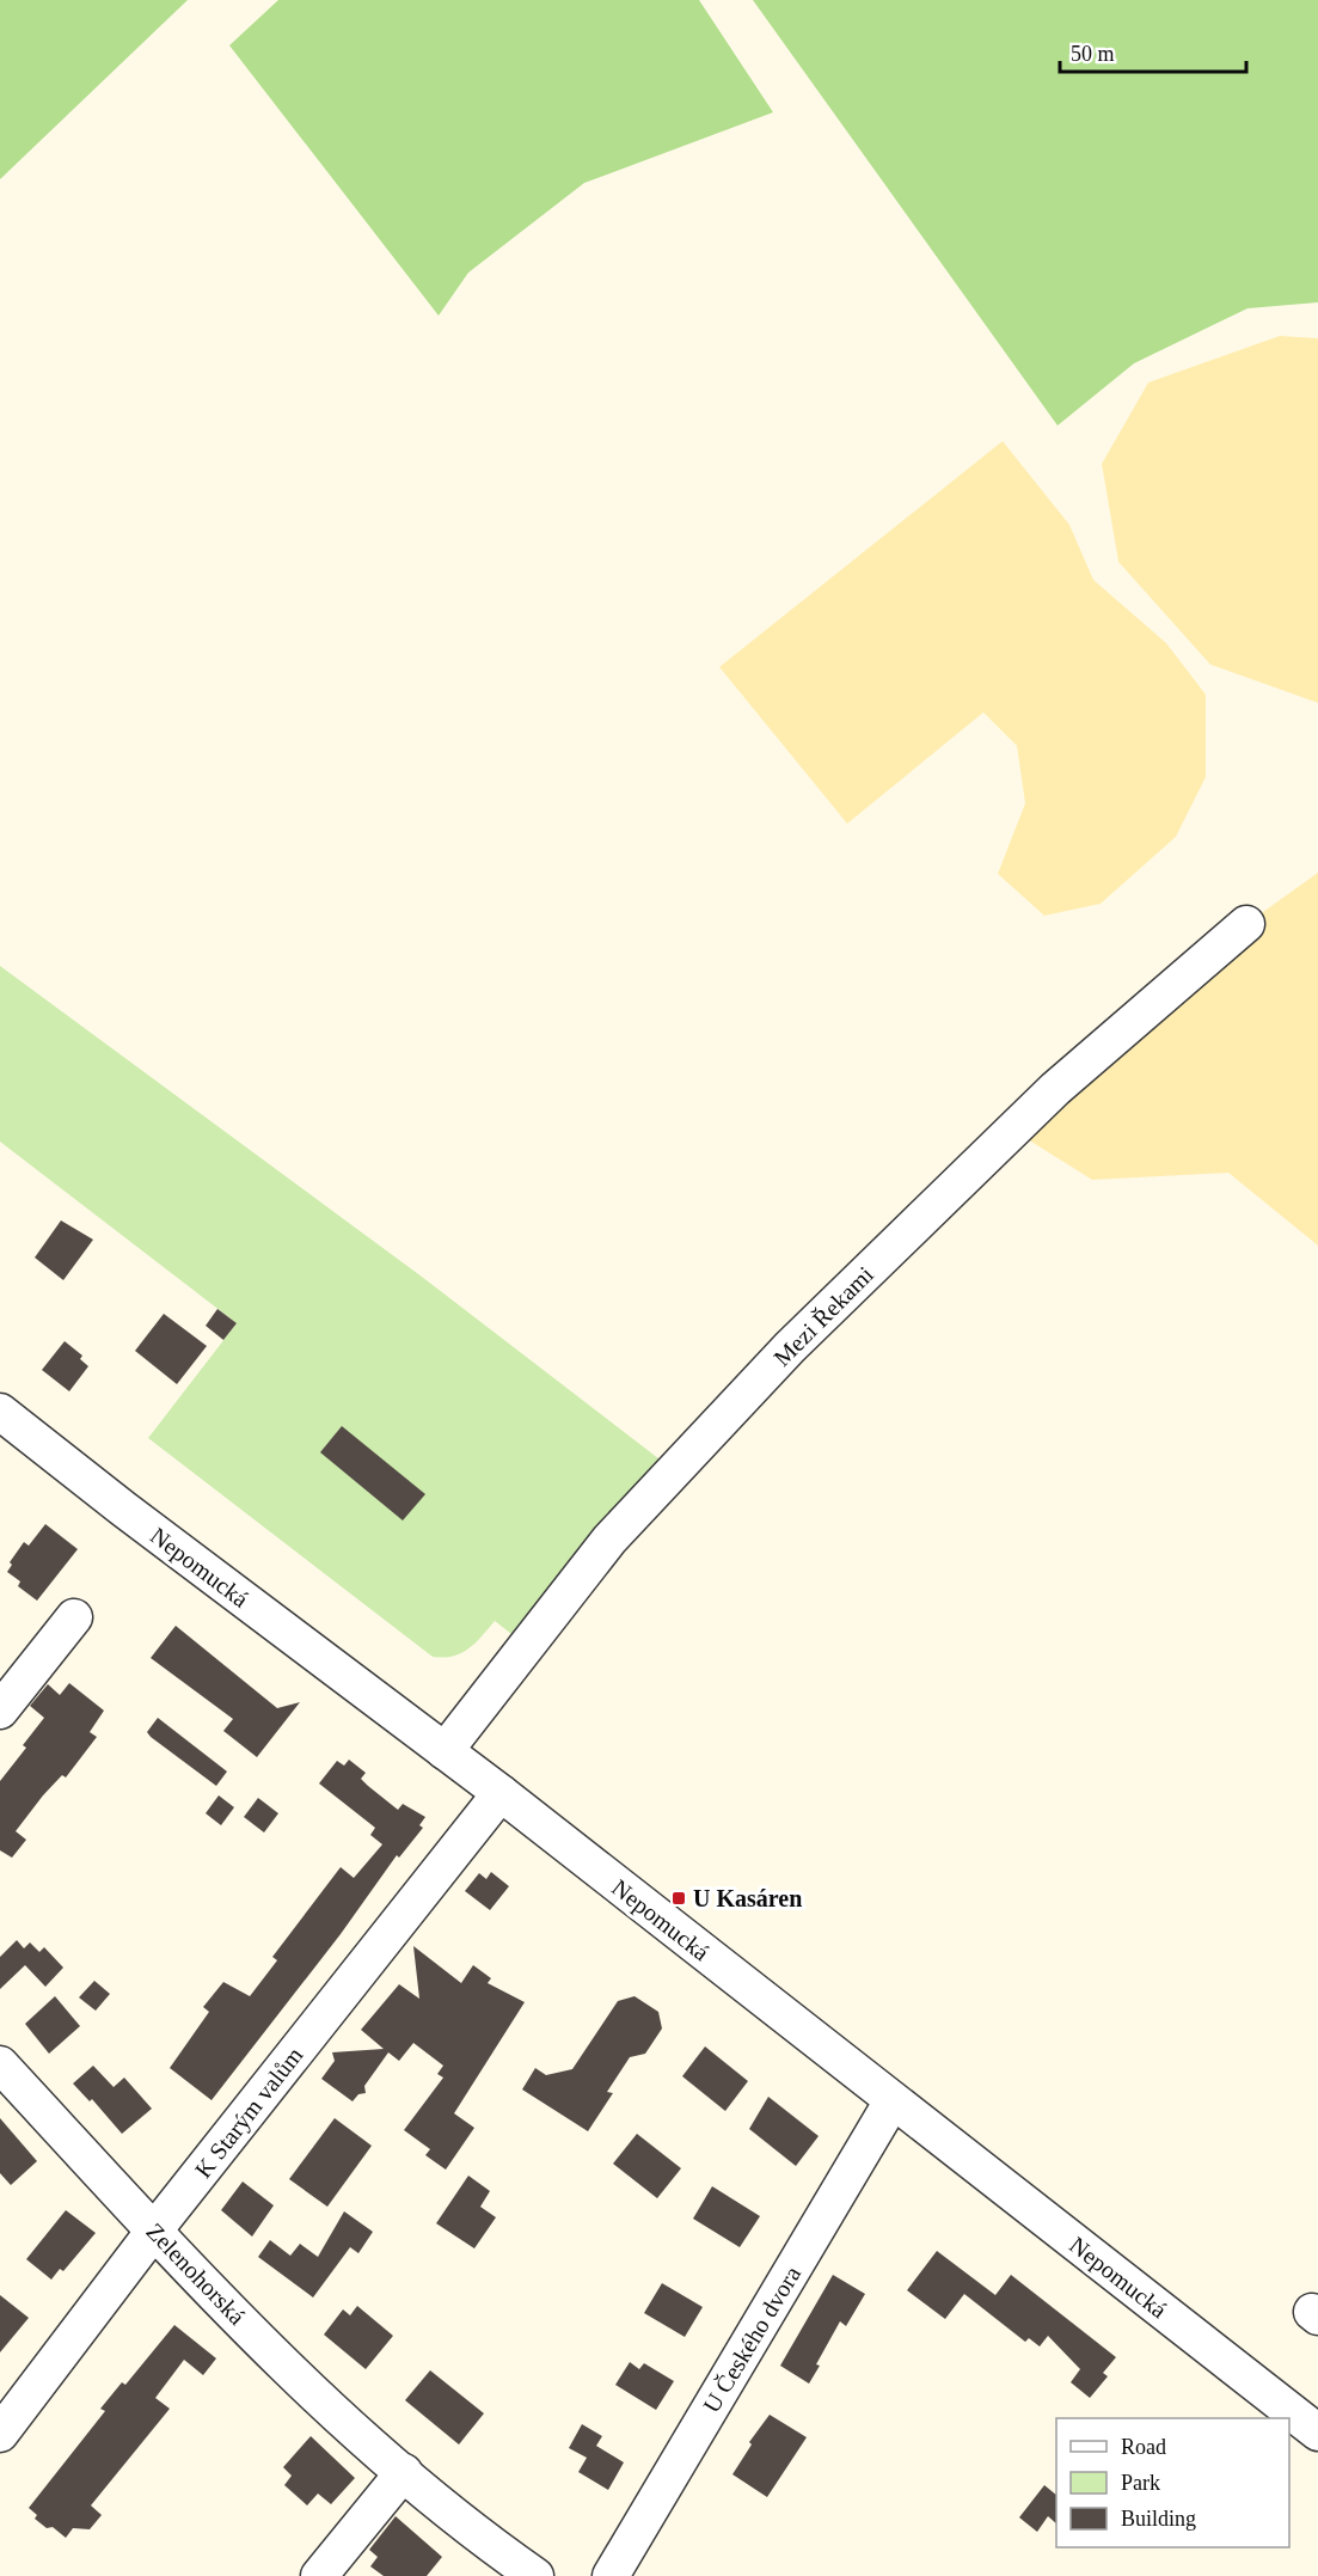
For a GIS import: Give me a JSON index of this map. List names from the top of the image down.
{
  "streets": {
    "street": [
      "Mezi Řekami",
      "Nepomucká",
      "K Starým valům",
      "Zelenohorská",
      "U Českého dvora"
    ]
  },
  "crossings": [
    ["Mezi Řekami", "Nepomucká"],
    ["Nepomucká", "K Starým valům"],
    ["Nepomucká", "U Českého dvora"],
    ["K Starým valům", "Zelenohorská"]
  ],
  "places": {
    "transit": ["U Kasáren"]
  },
  "legend": ["Road", "Park", "Building"],
  "scale_bar": "50 m"
}
